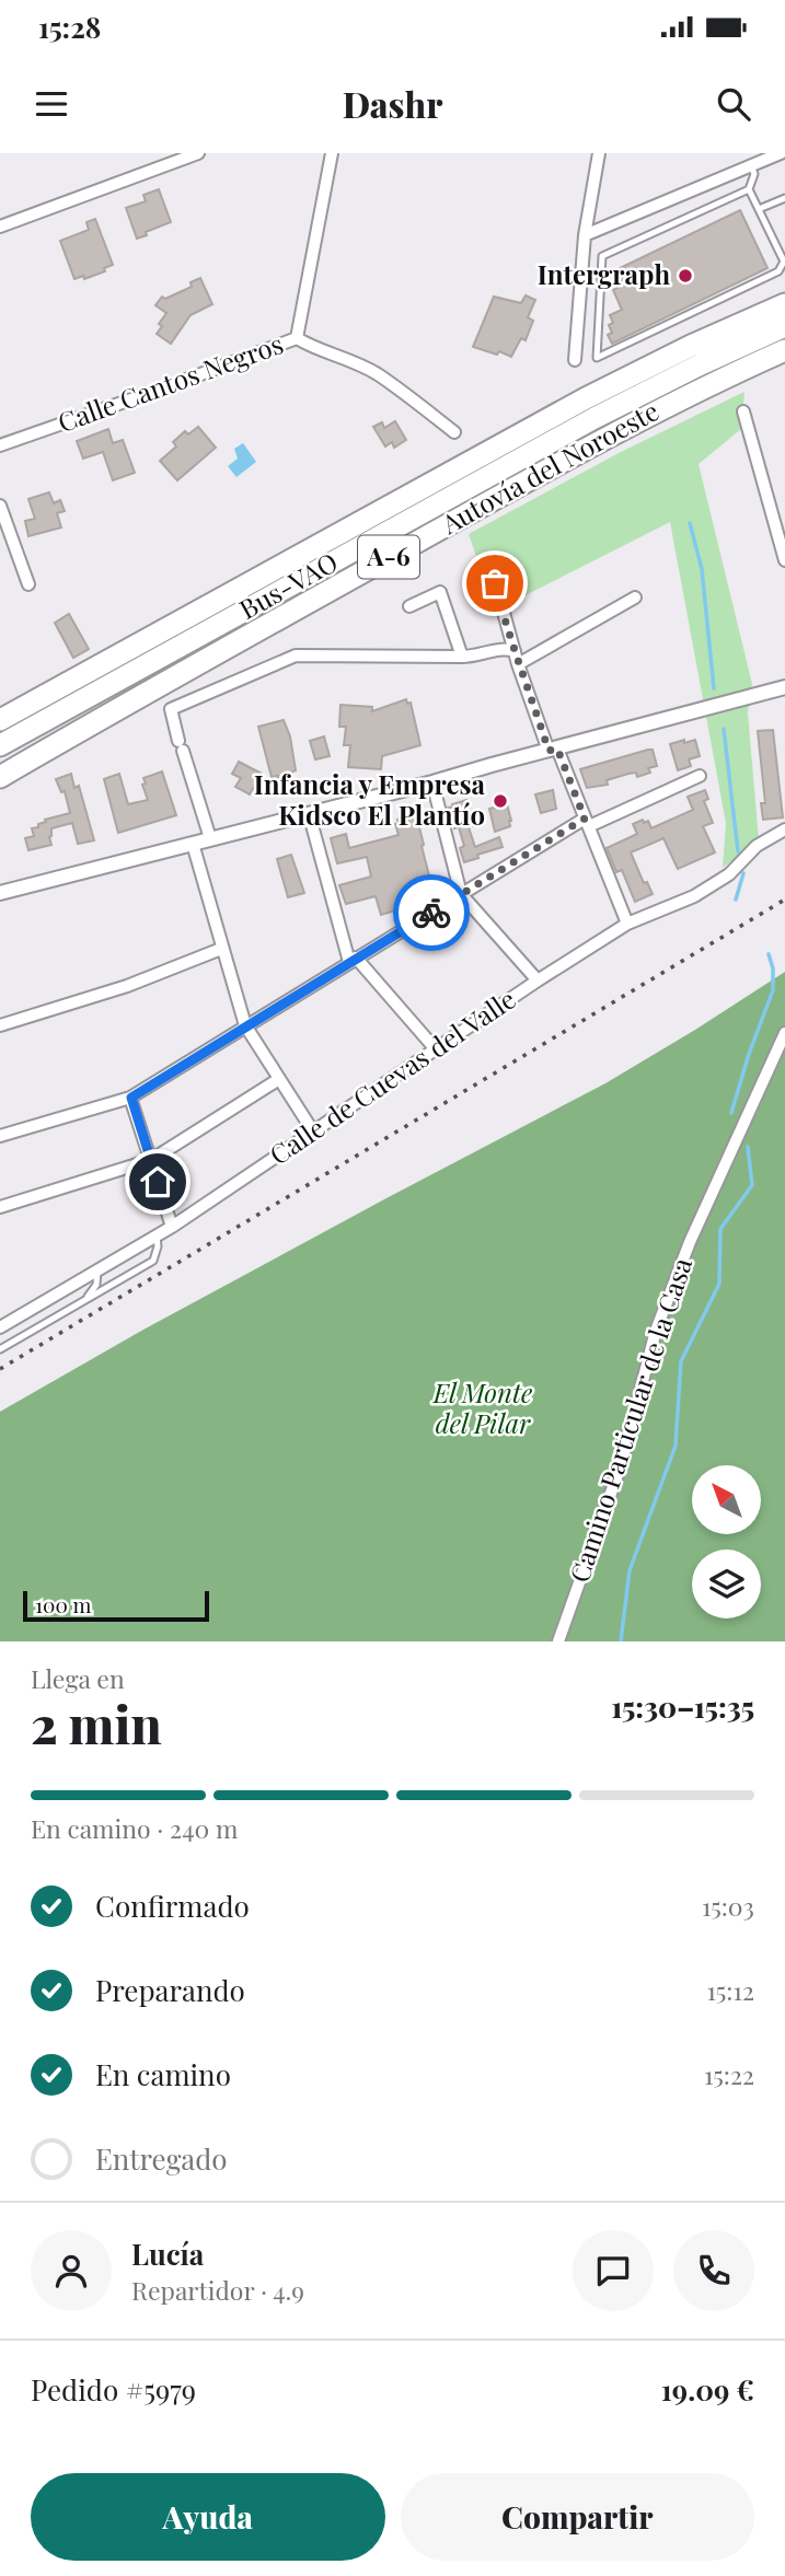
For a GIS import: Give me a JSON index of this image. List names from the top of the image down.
{
  "streets": {
    "highway": ["Autovía del Noroeste", "A-6", "Bus-VAO"],
    "street": ["Calle Cantos Negros", "Calle de Cuevas del Valle", "Camino Particular de la Casa"]
  },
  "parks": ["El Monte del Pilar"],
  "places": ["Intergraph", "Infancia y Empresa Kidsco El Plantío"],
  "scale_bar": "100 m",
  "north": "top left",
  "page": {
    "status": "15:28",
    "header": "Dashr",
    "scale": "100 m",
    "heading": ["2 min", "Llega en", "15:30–15:35"],
    "panel": [
      "Lucía",
      "Repartidor · 4.9",
      "Pedido #5979",
      "19.09 €"
    ],
    "bar": "En camino · 240 m",
    "list": [
      ["Confirmado", "15:03"],
      ["Preparando", "15:12"],
      ["En camino", "15:22"],
      "Entregado"
    ],
    "buttons": ["Ayuda", "Compartir"]
  }
}
